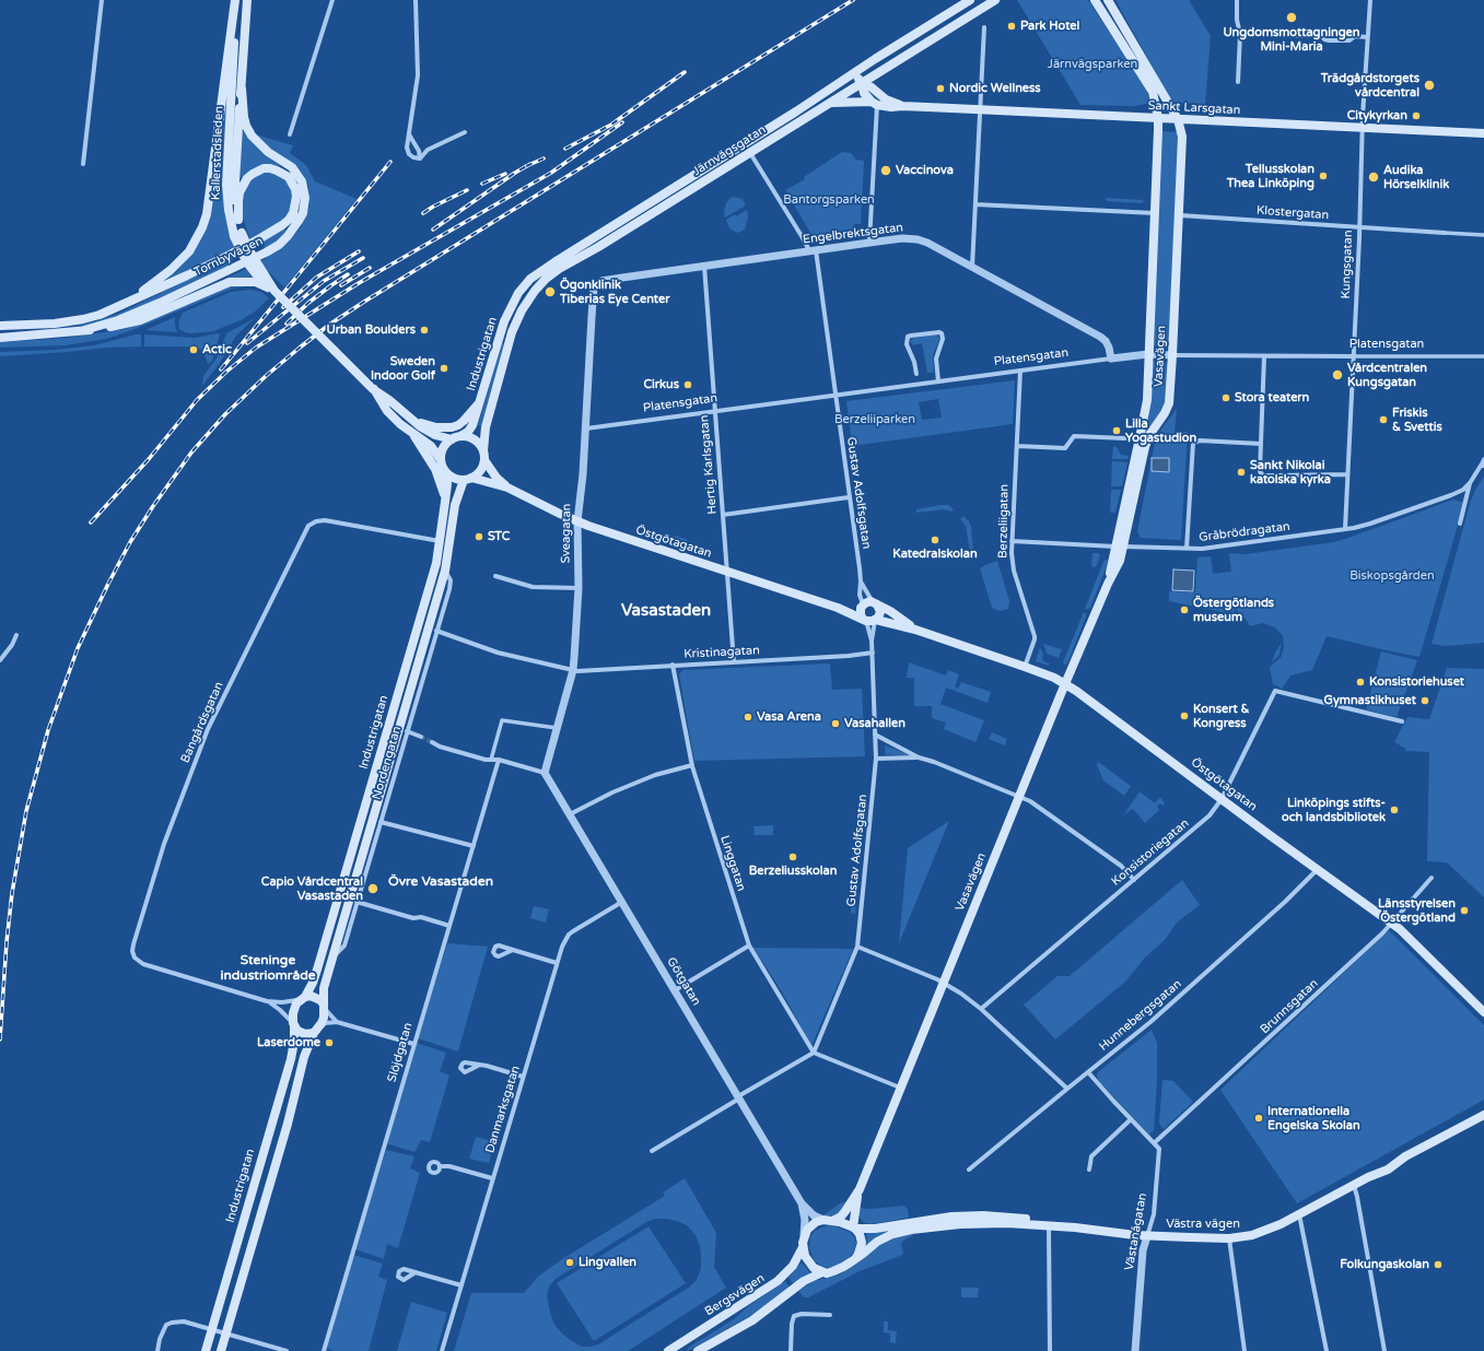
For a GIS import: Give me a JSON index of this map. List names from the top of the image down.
{
  "streets": {
    "main road": [
      "Sankt Larsgatan",
      "Järnvägsgatan",
      "Kallerstadsleden",
      "Tornbyvägen",
      "Industrigatan",
      "Vasavägen",
      "Östgötagatan",
      "Västra vägen",
      "Bergsvägen"
    ],
    "street": [
      "Klostergatan",
      "Engelbrektsgatan",
      "Kungsgatan",
      "Platensgatan",
      "Hertig Karlsgatan",
      "Gustav Adolfsgatan",
      "Berzeliigatan",
      "Gråbrödragatan",
      "Sveagatan",
      "Kristinagatan",
      "Bangårdsgatan",
      "Nordengatan",
      "Konsistoriegatan",
      "Linggatan",
      "Götgatan",
      "Brunnsgatan",
      "Hunnebergsgatan",
      "Slöjdgatan",
      "Danmarksgatan",
      "Västanågatan"
    ]
  },
  "crossings": [
    ["Sankt Larsgatan", "Järnvägsgatan"],
    ["Sankt Larsgatan", "Kungsgatan"],
    ["Sankt Larsgatan", "Vasavägen"],
    ["Järnvägsgatan", "Industrigatan"],
    ["Kallerstadsleden", "Tornbyvägen"],
    ["Kallerstadsleden", "Industrigatan"],
    ["Kallerstadsleden", "Östgötagatan"],
    ["Klostergatan", "Kungsgatan"],
    ["Klostergatan", "Vasavägen"],
    ["Engelbrektsgatan", "Platensgatan"],
    ["Engelbrektsgatan", "Hertig Karlsgatan"],
    ["Engelbrektsgatan", "Gustav Adolfsgatan"],
    ["Engelbrektsgatan", "Sveagatan"],
    ["Kungsgatan", "Platensgatan"],
    ["Kungsgatan", "Gråbrödragatan"],
    ["Platensgatan", "Vasavägen"],
    ["Platensgatan", "Hertig Karlsgatan"],
    ["Platensgatan", "Gustav Adolfsgatan"],
    ["Platensgatan", "Berzeliigatan"],
    ["Platensgatan", "Sveagatan"],
    ["Industrigatan", "Östgötagatan"],
    ["Industrigatan", "Bangårdsgatan"],
    ["Industrigatan", "Nordengatan"],
    ["Vasavägen", "Gråbrödragatan"],
    ["Vasavägen", "Östgötagatan"],
    ["Vasavägen", "Götgatan"],
    ["Vasavägen", "Västra vägen"],
    ["Vasavägen", "Bergsvägen"],
    ["Hertig Karlsgatan", "Östgötagatan"],
    ["Hertig Karlsgatan", "Kristinagatan"],
    ["Gustav Adolfsgatan", "Östgötagatan"],
    ["Gustav Adolfsgatan", "Kristinagatan"],
    ["Gustav Adolfsgatan", "Linggatan"],
    ["Berzeliigatan", "Gråbrödragatan"],
    ["Berzeliigatan", "Östgötagatan"],
    ["Sveagatan", "Östgötagatan"],
    ["Sveagatan", "Kristinagatan"],
    ["Sveagatan", "Götgatan"],
    ["Östgötagatan", "Konsistoriegatan"],
    ["Östgötagatan", "Brunnsgatan"],
    ["Östgötagatan", "Hunnebergsgatan"],
    ["Kristinagatan", "Nordengatan"],
    ["Kristinagatan", "Linggatan"],
    ["Götgatan", "Danmarksgatan"],
    ["Götgatan", "Västra vägen"],
    ["Götgatan", "Bergsvägen"],
    ["Brunnsgatan", "Västanågatan"],
    ["Västra vägen", "Västanågatan"],
    ["Västra vägen", "Bergsvägen"]
  ],
  "districts": ["Vasastaden", "Övre Vasastaden", "Steninge industriområde"],
  "parks": [
    "Järnvägsparken",
    "Bantorgsparken",
    "Berzeliiparken",
    "Biskopsgården"
  ],
  "places": [
    "Ungdomsmottagningen Mini-Maria",
    "Park Hotel",
    "Trädgårdstorgets vårdcentral",
    "Nordic Wellness",
    "Citykyrkan",
    "Vaccinova",
    "Tellusskolan Thea Linköping",
    "Audika Hörselklinik",
    "Ögonklinik Tiberias Eye Center",
    "Urban Boulders",
    "Actic",
    "Sweden Indoor Golf",
    "Vårdcentralen Kungsgatan",
    "Cirkus",
    "Stora teatern",
    "Friskis & Svettis",
    "Lilla Yogastudion",
    "Sankt Nikolai katolska kyrka",
    "STC",
    "Katedralskolan",
    "Östergötlands museum",
    "Konsistoriehuset",
    "Gymnastikhuset",
    "Konsert & Kongress",
    "Vasa Arena",
    "Vasahallen",
    "Linköpings stifts- och landsbibliotek",
    "Berzeliusskolan",
    "Capio Vårdcentral Vasastaden",
    "Länsstyrelsen Östergötland",
    "Laserdome",
    "Internationella Engelska Skolan",
    "Lingvallen",
    "Folkungaskolan"
  ]
}
